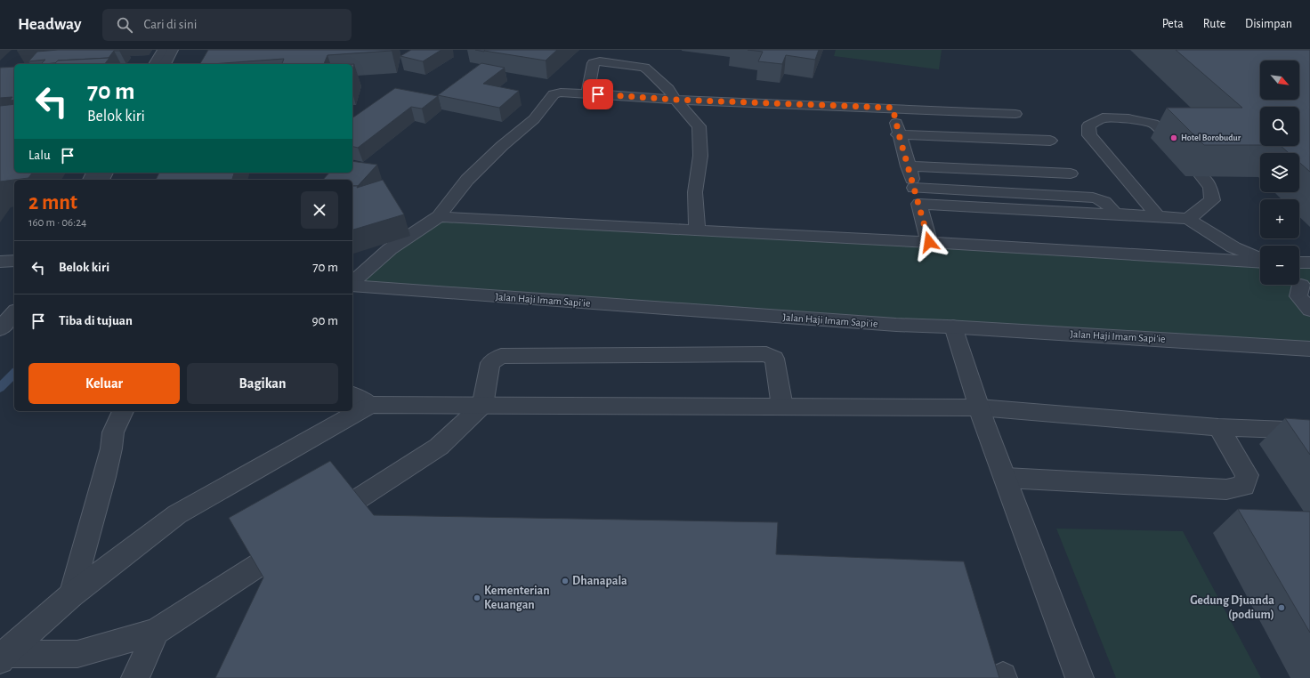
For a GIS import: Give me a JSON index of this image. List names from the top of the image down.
{
  "streets": {
    "street": ["Jalan Haji Imam Sapi'ie"]
  },
  "places": [
    "Hotel Borobudur",
    "Dhanapala",
    "Kementerian Keuangan",
    "Gedung Djuanda (podium)"
  ],
  "north": "bottom right",
  "page": {
    "header": "Headway",
    "search": "Cari di sini",
    "nav": ["Peta", "Rute", "Disimpan"],
    "map_buttons": ["+", "−"],
    "turn": ["70 m", "Belok kiri"],
    "then": "Lalu",
    "heading": ["2 mnt", "160 m · 06:24"],
    "list": [
      {
        "name": "Belok kiri",
        "value": "70 m"
      },
      {
        "name": "Tiba di tujuan",
        "value": "90 m"
      }
    ],
    "buttons": ["Keluar", "Bagikan"]
  }
}
